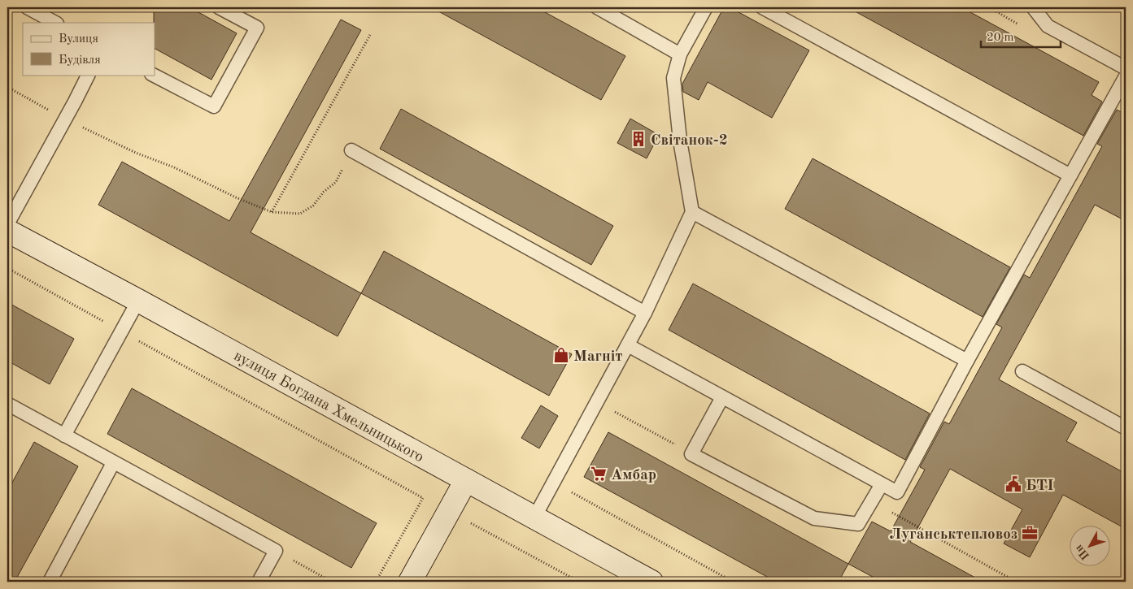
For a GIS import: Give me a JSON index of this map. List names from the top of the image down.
{
  "streets": {
    "street": ["вулиця Богдана Хмельницького"]
  },
  "places": {
    "building": ["Світанок-2"],
    "shop": ["Магніт"],
    "supermarket": ["Амбар"],
    "public building": ["БТІ"],
    "office": ["Луганськтепловоз"]
  },
  "legend": ["Вулиця", "Будівля"],
  "scale_bar": "20 m",
  "north": "bottom left"
}
